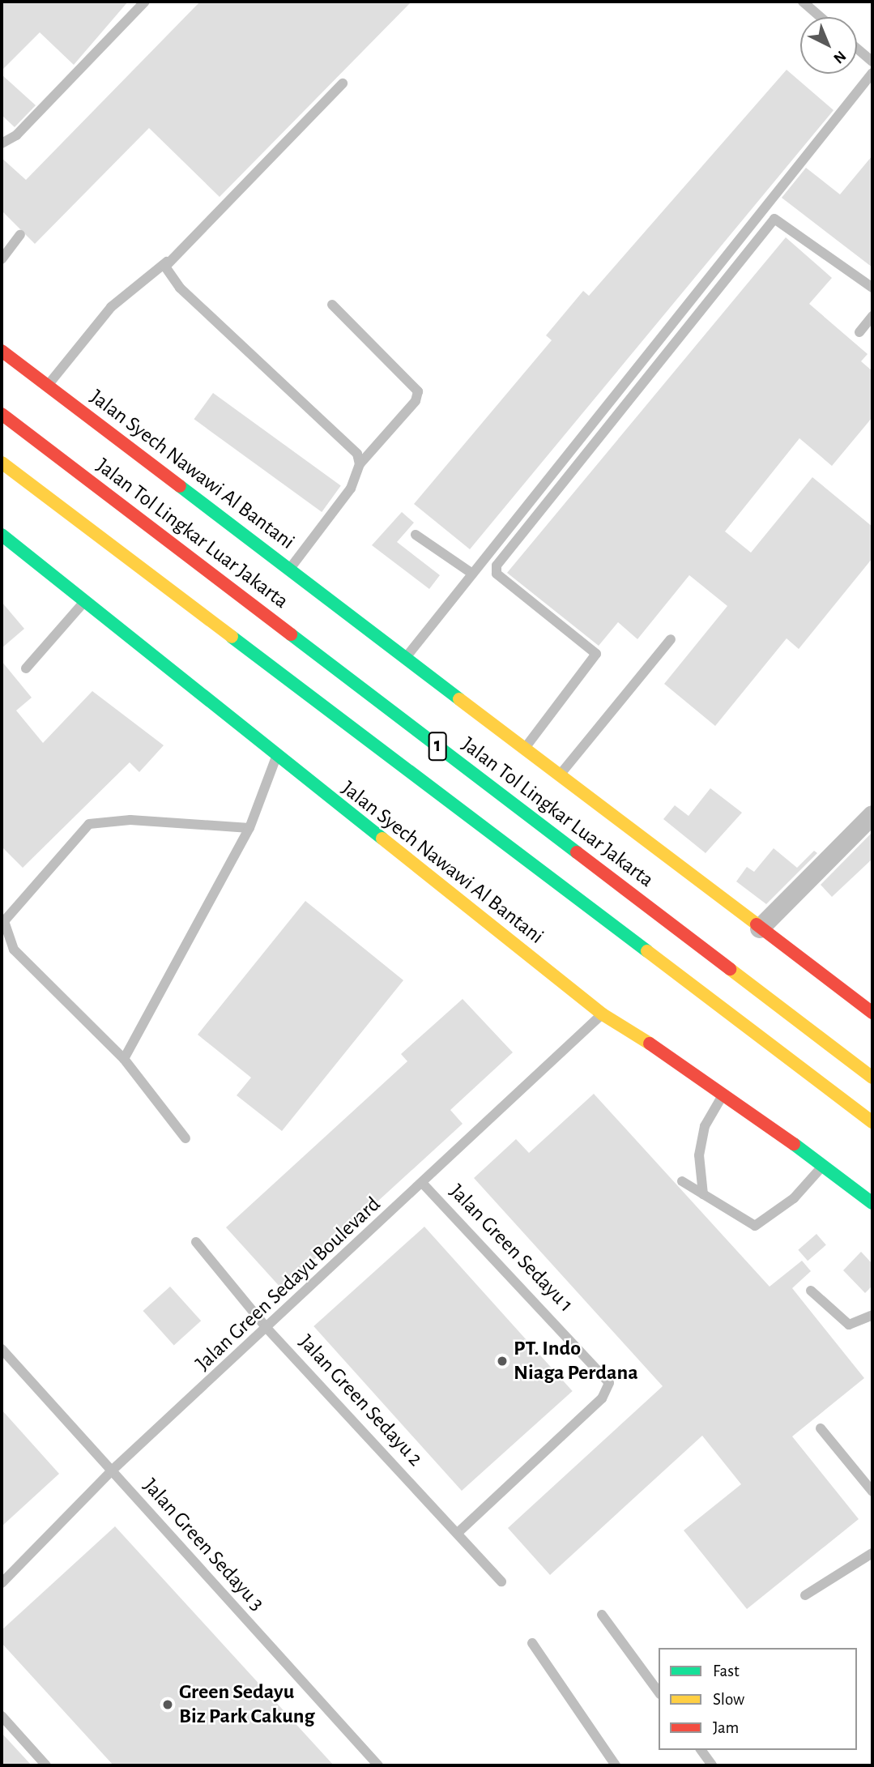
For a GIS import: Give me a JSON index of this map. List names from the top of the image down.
{
  "streets": {
    "highway": ["Jalan Syech Nawawi Al Bantani", "Jalan Tol Lingkar Luar Jakarta", "1"],
    "lane": [
      "Jalan Green Sedayu 1",
      "Jalan Green Sedayu Boulevard",
      "Jalan Green Sedayu 2",
      "Jalan Green Sedayu 3"
    ]
  },
  "crossings": [
    ["Jalan Syech Nawawi Al Bantani", "Jalan Green Sedayu Boulevard"],
    ["Jalan Green Sedayu 1", "Jalan Green Sedayu Boulevard"],
    ["Jalan Green Sedayu 1", "Jalan Green Sedayu 2"],
    ["Jalan Green Sedayu Boulevard", "Jalan Green Sedayu 2"],
    ["Jalan Green Sedayu Boulevard", "Jalan Green Sedayu 3"]
  ],
  "places": ["PT. Indo Niaga Perdana", "Green Sedayu Biz Park Cakung"],
  "legend": ["Fast", "Slow", "Jam"],
  "north": "bottom right"
}
